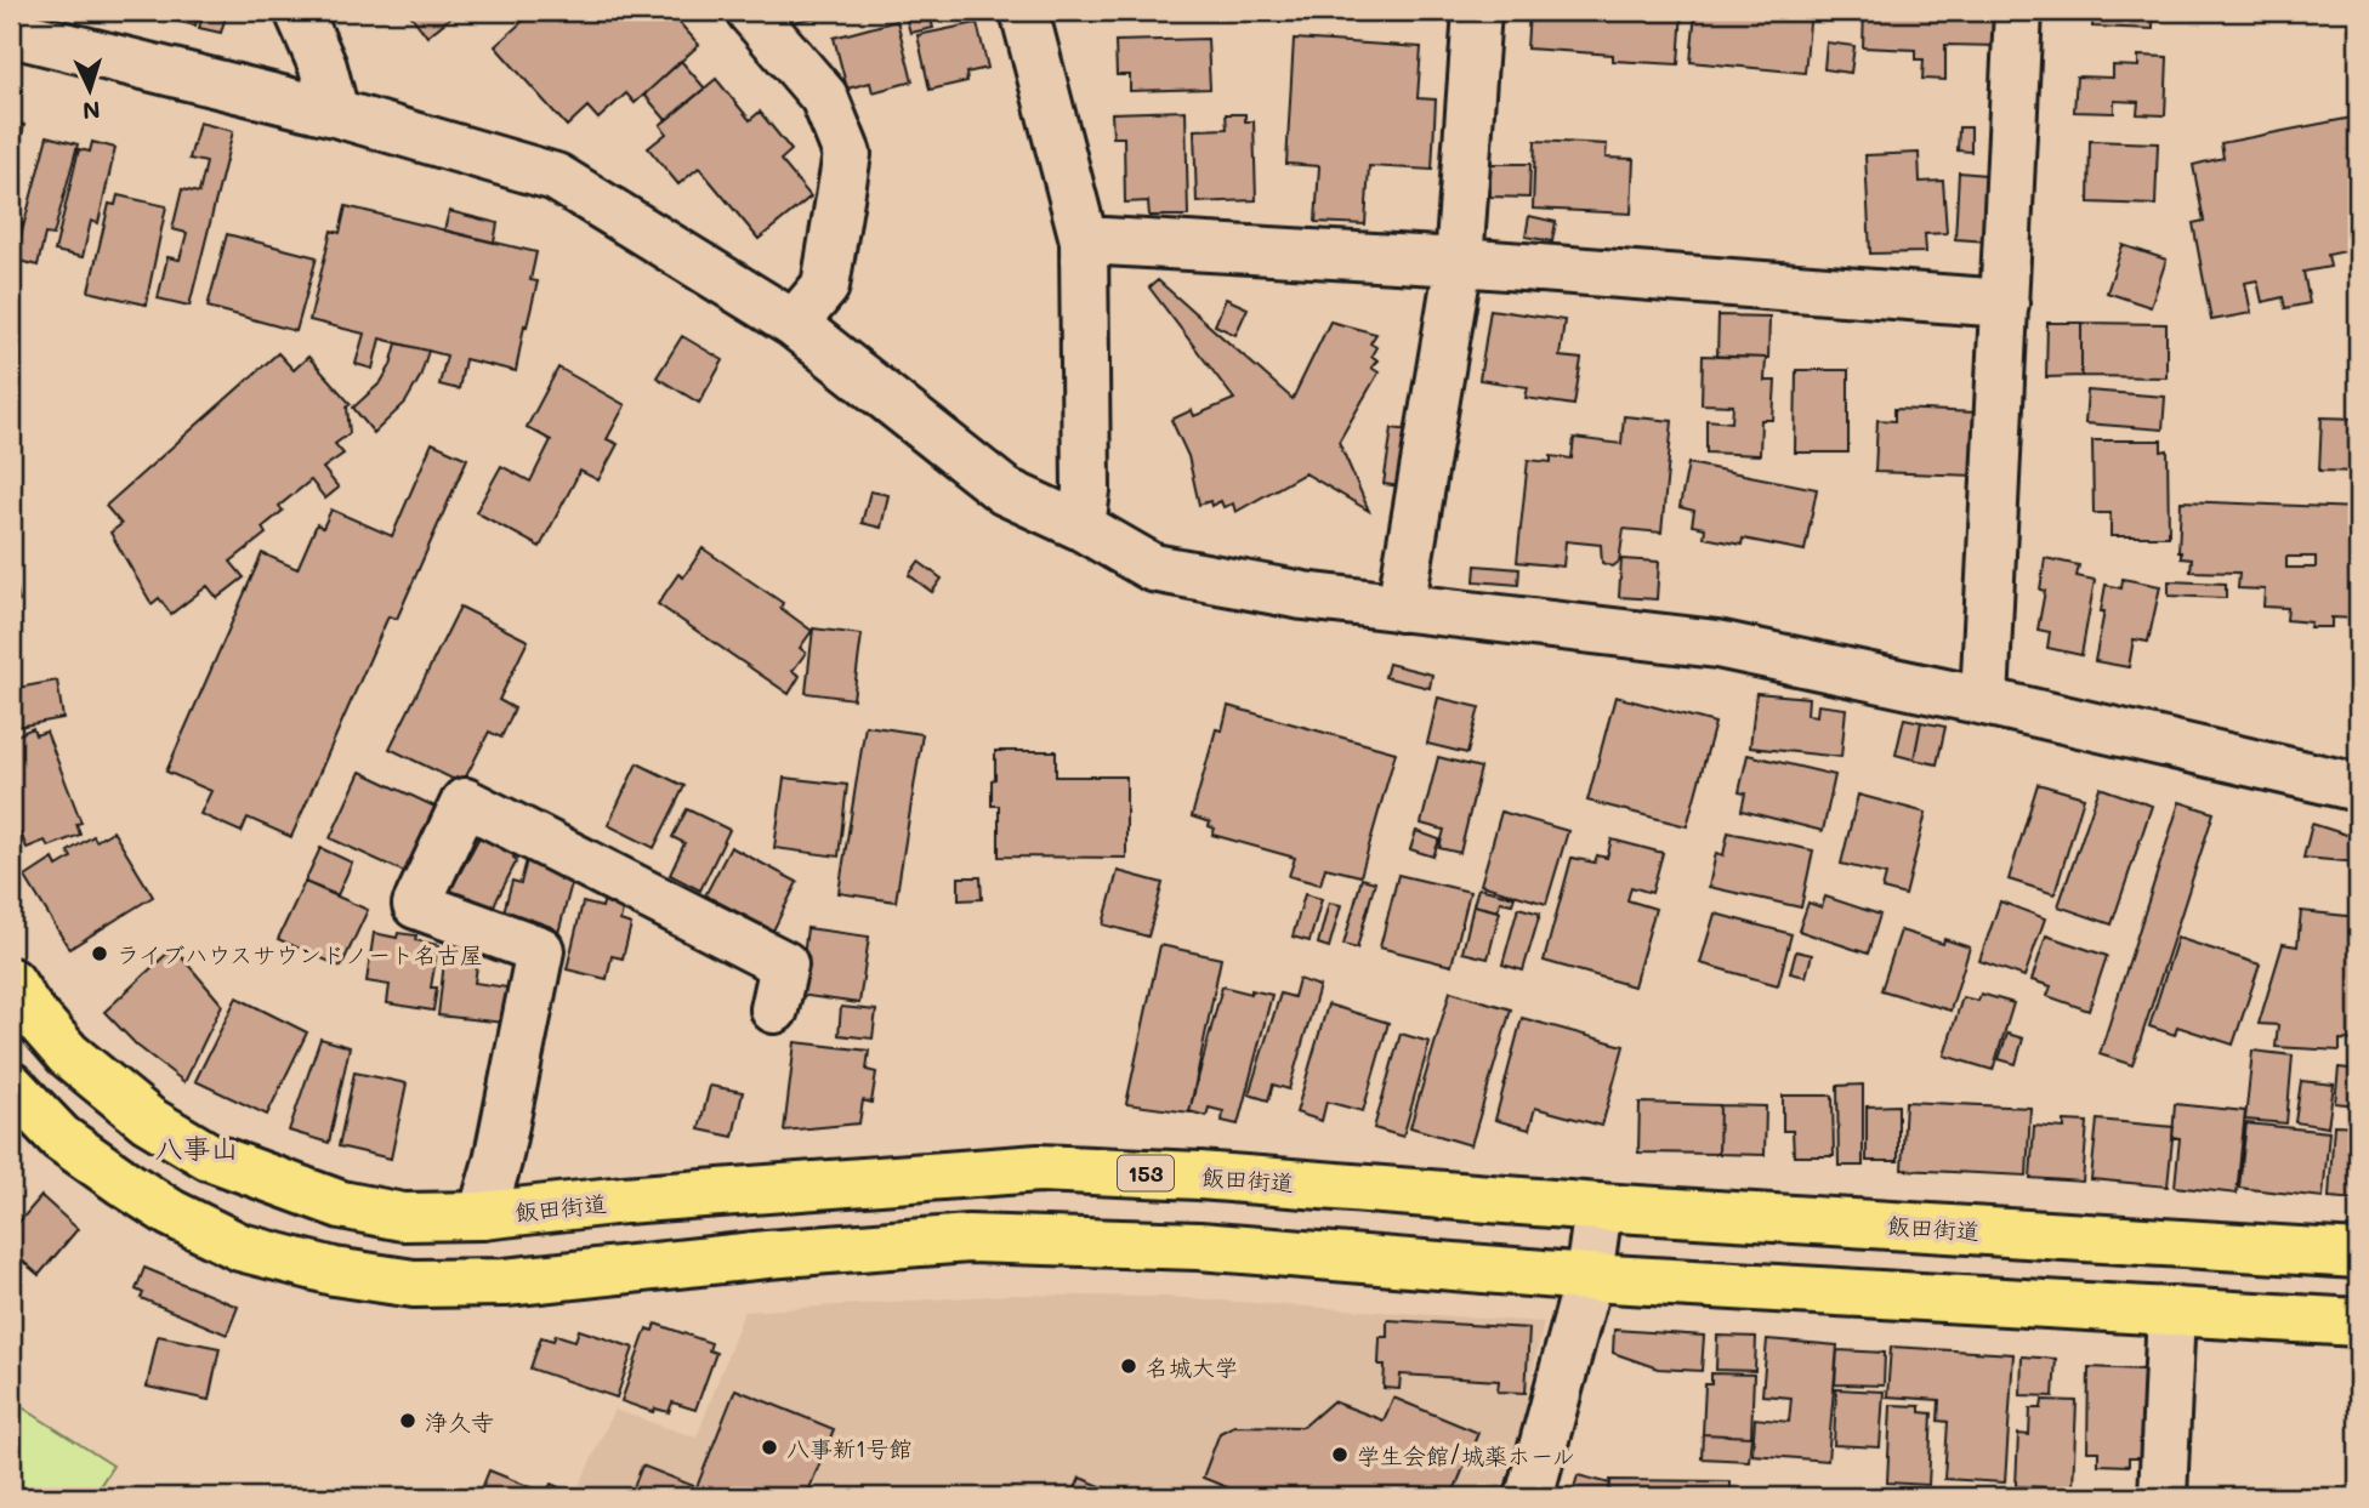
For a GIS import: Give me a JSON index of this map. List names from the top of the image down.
{
  "streets": {
    "highway": ["153", "飯田街道"]
  },
  "districts": ["八事山"],
  "places": [
    "ライブハウスサウンドノート名古屋",
    "名城大学",
    "浄久寺",
    "八事新1号館",
    "学生会館/城薬ホール"
  ],
  "north": "bottom"
}
